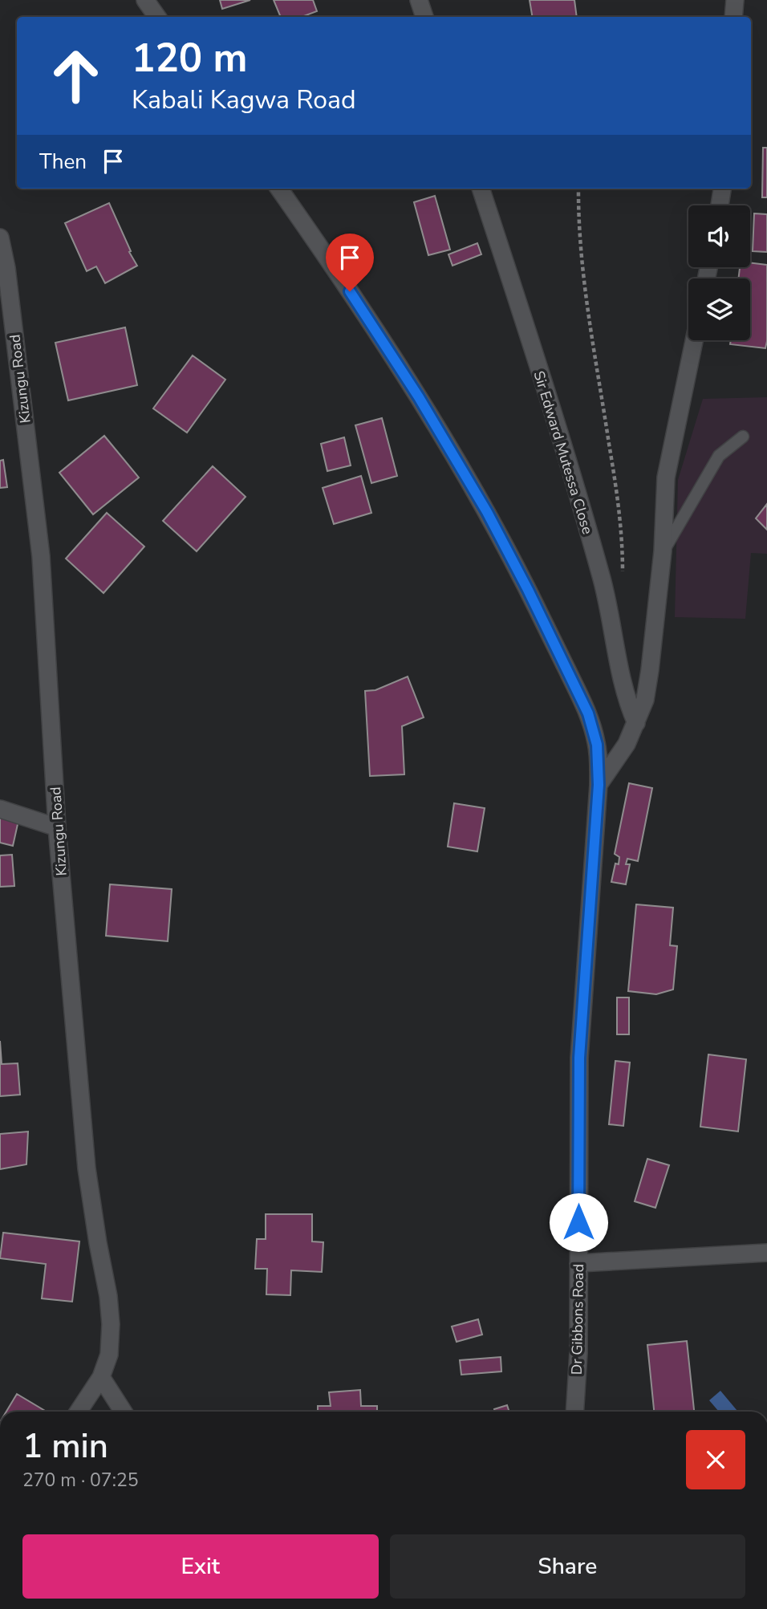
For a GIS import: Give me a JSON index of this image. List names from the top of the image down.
{
  "streets": {
    "street": ["Kizungu Road", "Sir Edward Mutessa Close", "Dr Gibbons Road"]
  },
  "page": {
    "turn": ["120 m", "Kabali Kagwa Road"],
    "then": "Then",
    "heading": ["1 min", "270 m · 07:25"],
    "buttons": ["Exit", "Share"]
  }
}
